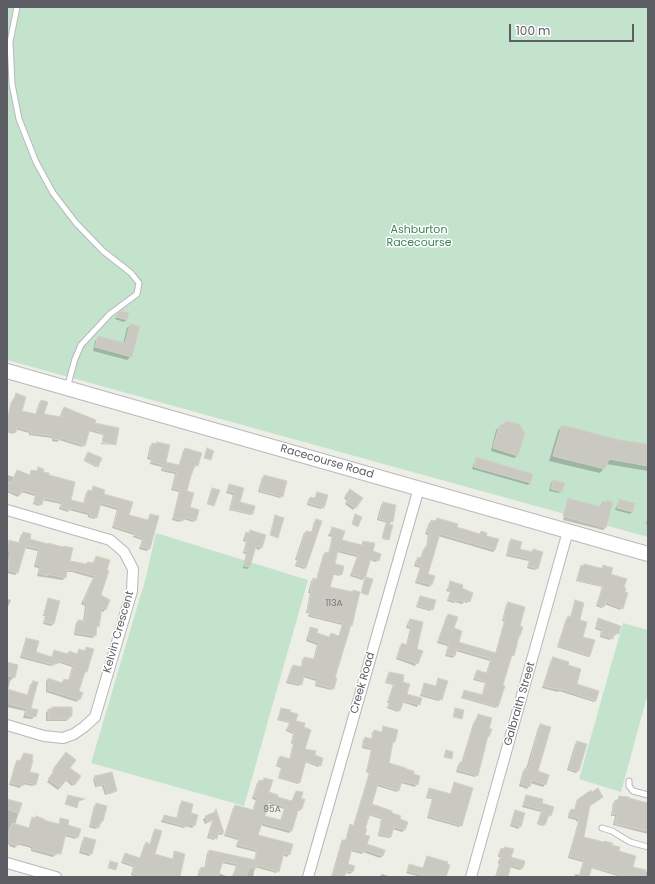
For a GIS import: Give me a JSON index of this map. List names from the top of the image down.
{
  "streets": {
    "street": [
      "Racecourse Road",
      "Kelvin Crescent",
      "Creek Road",
      "Galbraith Street"
    ]
  },
  "crossings": [
    ["Racecourse Road", "Creek Road"],
    ["Racecourse Road", "Galbraith Street"]
  ],
  "parks": ["Ashburton Racecourse"],
  "house_numbers": ["113A", "95A"],
  "scale_bar": "100 m"
}
